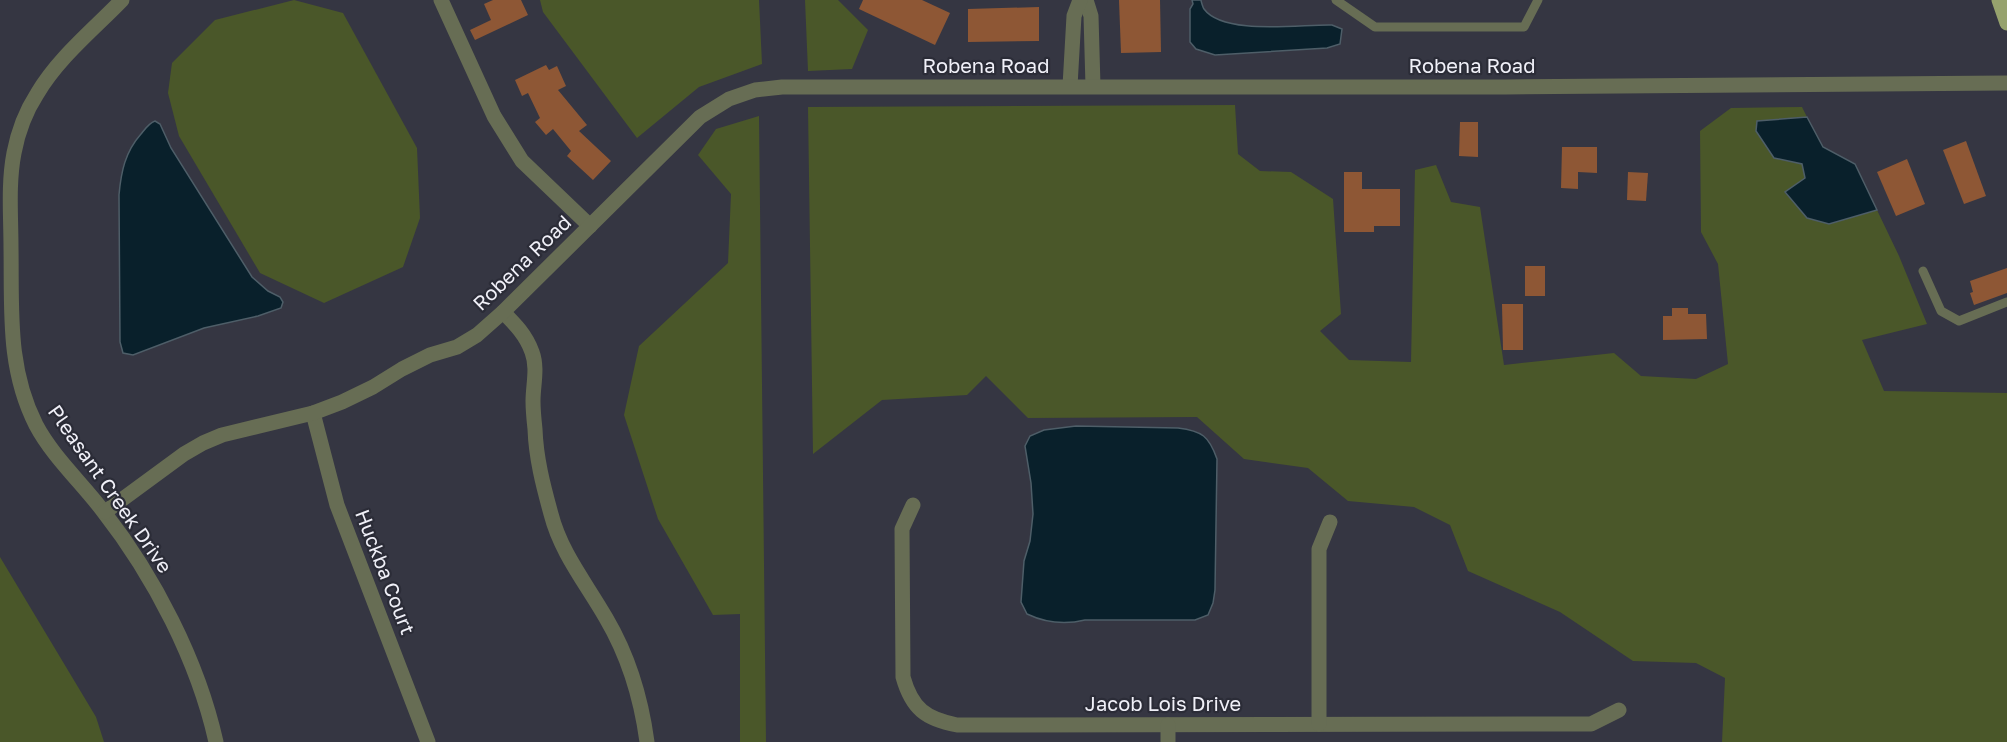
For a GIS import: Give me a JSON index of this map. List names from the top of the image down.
{
  "streets": {
    "street": [
      "Robena Road",
      "Pleasant Creek Drive",
      "Huckba Court",
      "Jacob Lois Drive"
    ]
  },
  "crossings": [
    ["Robena Road", "Pleasant Creek Drive"],
    ["Robena Road", "Huckba Court"]
  ]
}
